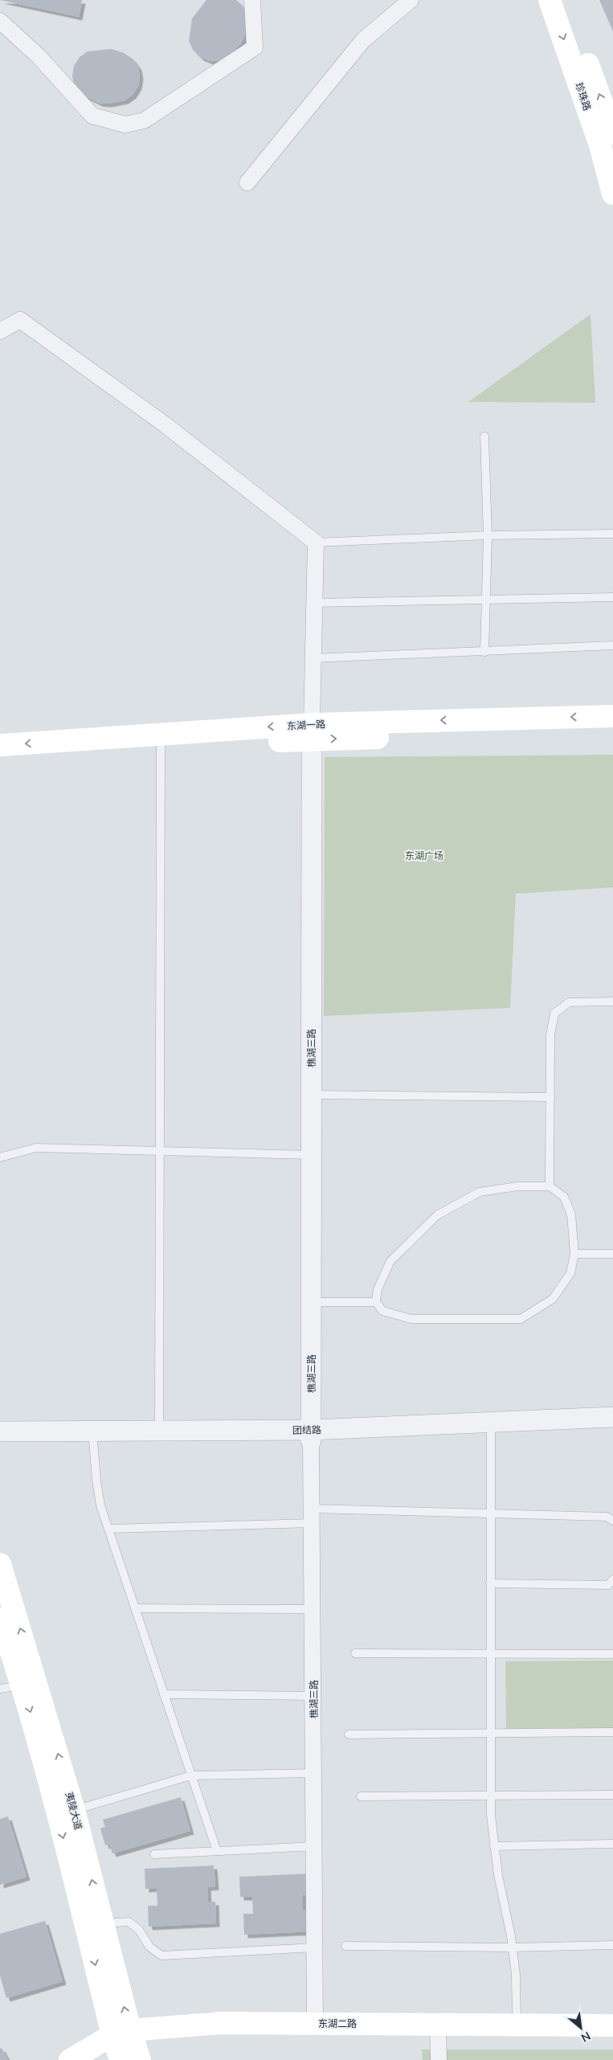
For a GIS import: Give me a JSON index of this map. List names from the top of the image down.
{
  "streets": {
    "main road": [
      "珍珠路",
      "东湖一路",
      "夷陵大道",
      "东湖二路"
    ],
    "street": ["樵湖三路", "团结路"]
  },
  "crossings": [
    ["东湖一路", "樵湖三路"],
    ["樵湖三路", "团结路"],
    ["樵湖三路", "东湖二路"],
    ["夷陵大道", "东湖二路"]
  ],
  "parks": ["东湖广场"],
  "north": "bottom right"
}
